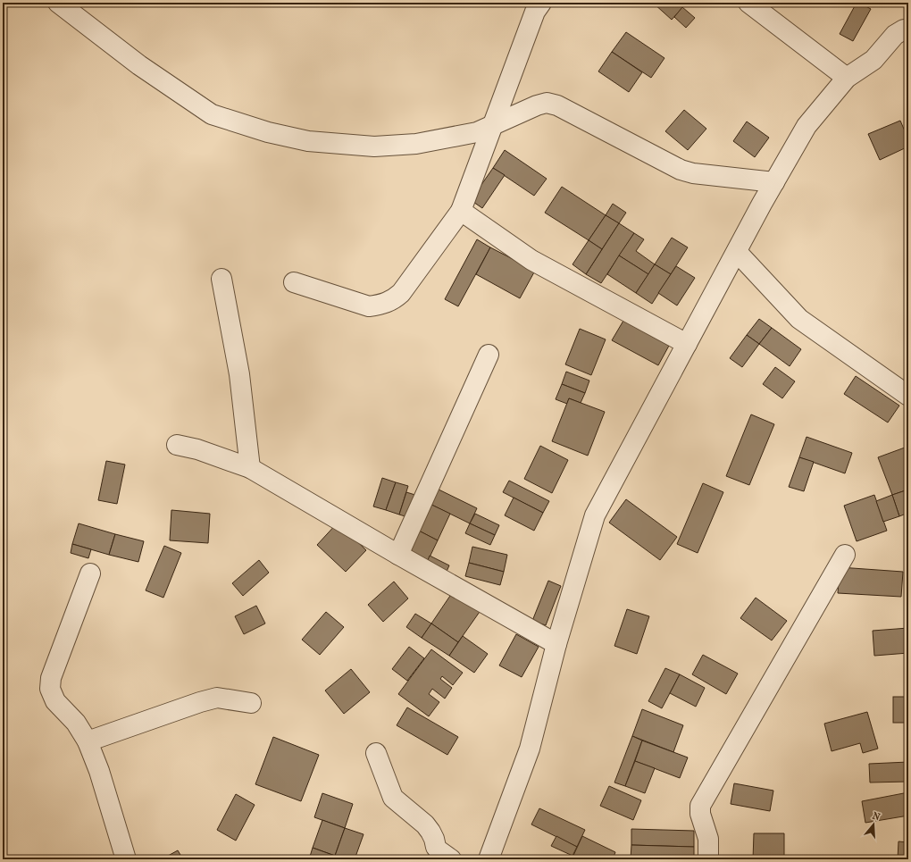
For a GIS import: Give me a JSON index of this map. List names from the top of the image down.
{
  "north": "top"
}
